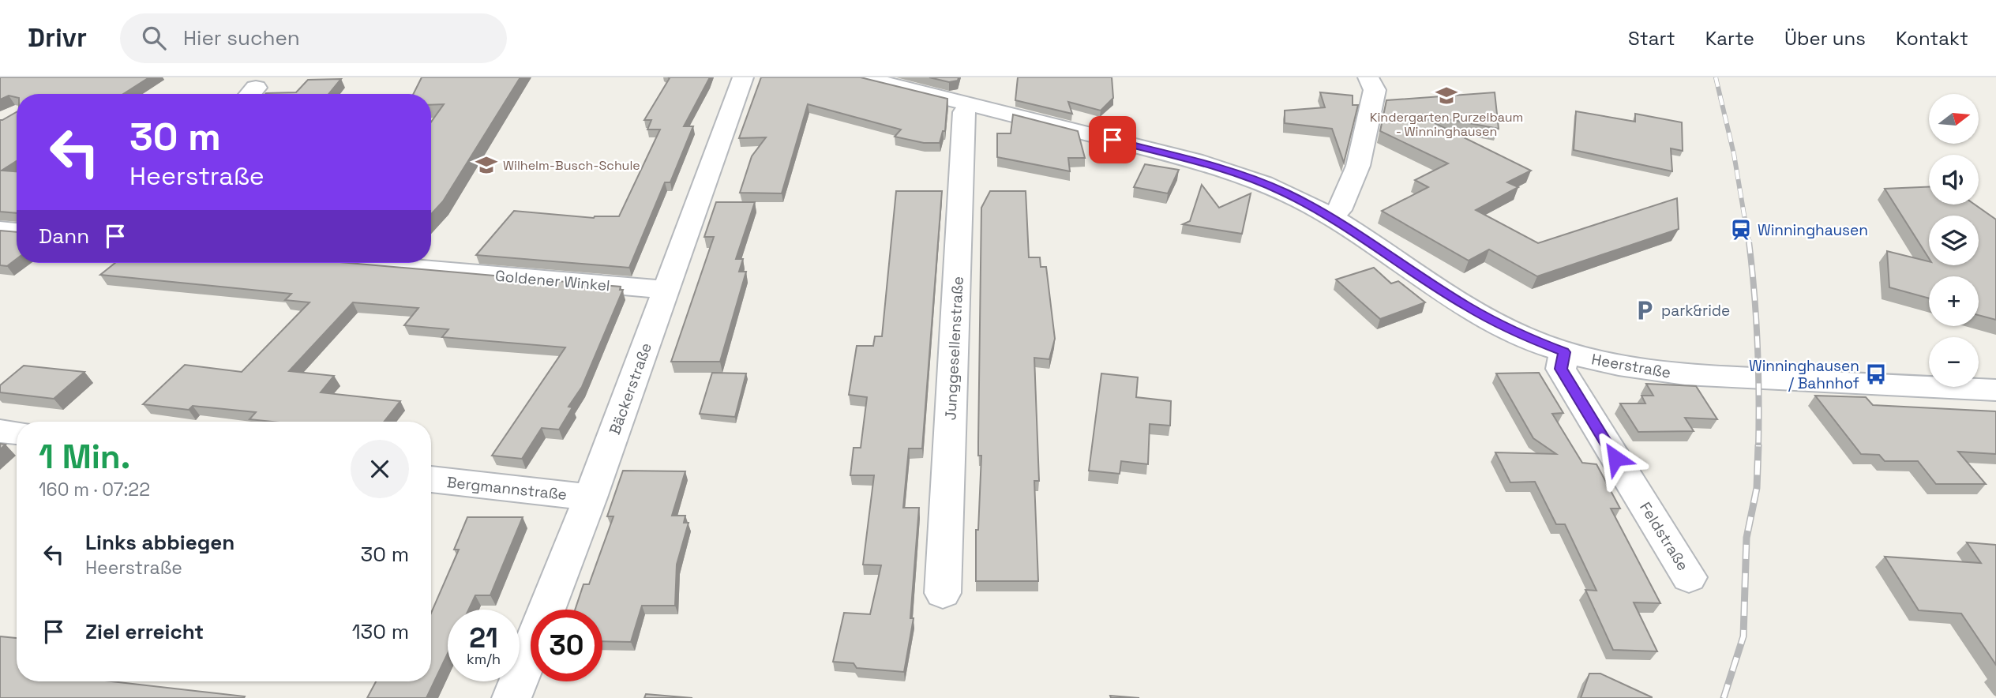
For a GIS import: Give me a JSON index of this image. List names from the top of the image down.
{
  "streets": {
    "street": [
      "Goldener Winkel",
      "Junggesellenstraße",
      "Heerstraße",
      "Bäckerstraße",
      "Bergmannstraße",
      "Feldstraße"
    ]
  },
  "crossings": [
    ["Goldener Winkel", "Bäckerstraße"],
    ["Junggesellenstraße", "Heerstraße"],
    ["Heerstraße", "Feldstraße"],
    ["Bäckerstraße", "Bergmannstraße"]
  ],
  "places": {
    "school or university": ["Kindergarten Purzelbaum - Winninghausen", "Wilhelm-Busch-Schule"],
    "station": ["Winninghausen"],
    "parking": ["park&ride"],
    "bus stop": ["Winninghausen / Bahnhof"]
  },
  "north": "right",
  "page": {
    "header": "Drivr",
    "search": "Hier suchen",
    "nav": [
      "Start",
      "Karte",
      "Über uns",
      "Kontakt"
    ],
    "map_buttons": ["+", "−"],
    "turn": ["30 m", "Heerstraße"],
    "then": "Dann",
    "heading": ["1 Min.", "160 m · 07:22"],
    "list": [
      {
        "name": "Links abbiegen",
        "note": "Heerstraße",
        "value": "30 m"
      },
      {
        "name": "Ziel erreicht",
        "value": "130 m"
      }
    ],
    "speed": "21 km/h",
    "limit": "30"
  }
}
